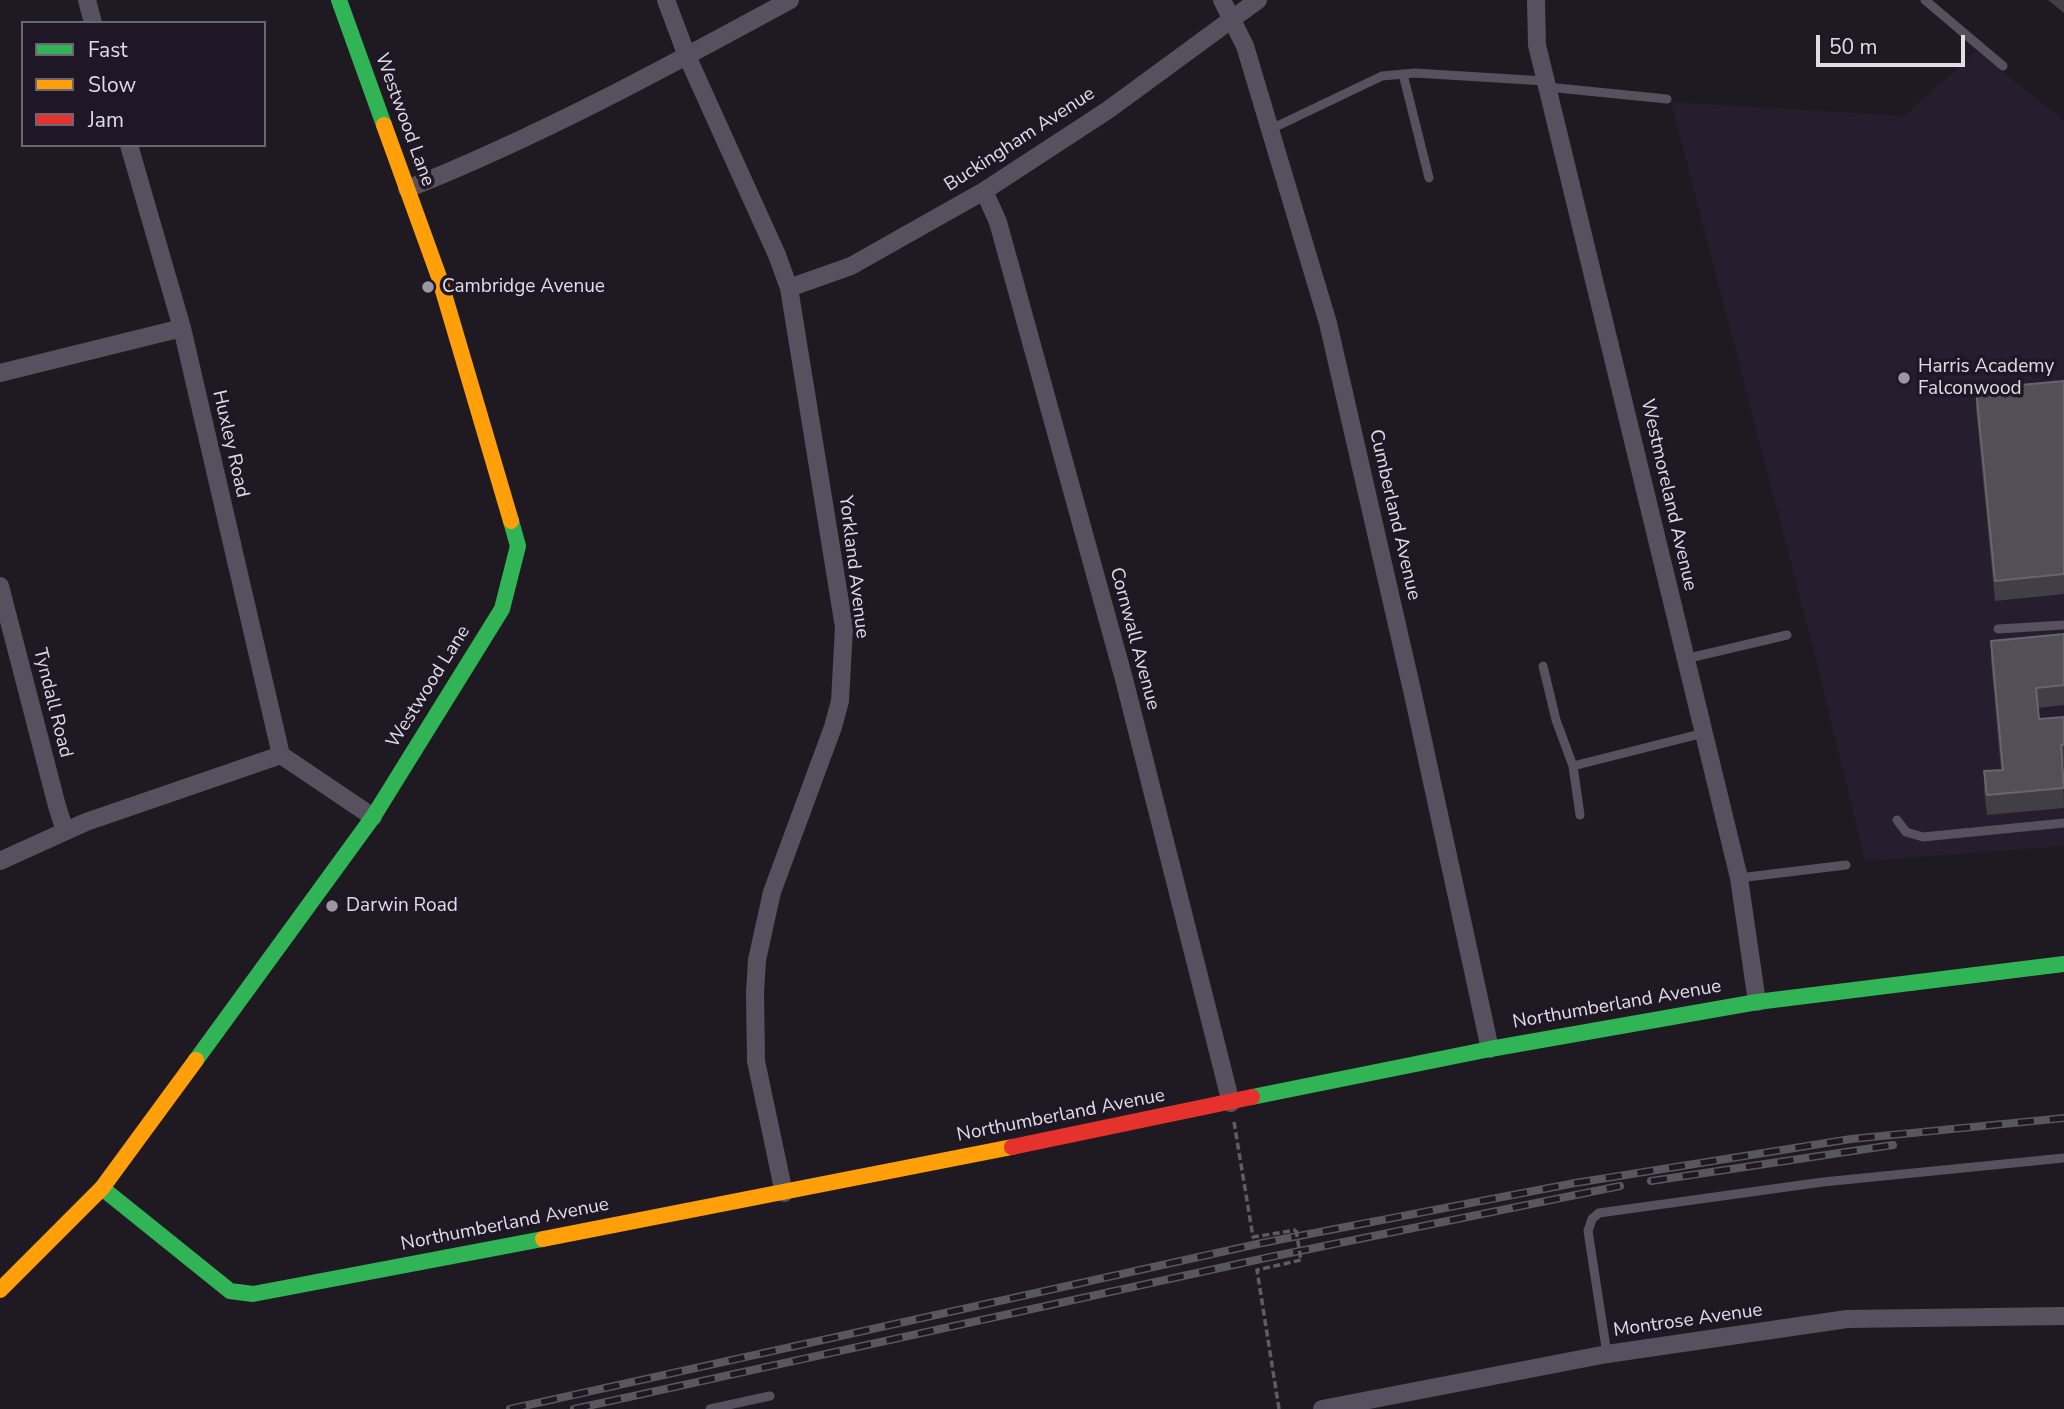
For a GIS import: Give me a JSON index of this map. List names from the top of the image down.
{
  "streets": {
    "street": [
      "Westwood Lane",
      "Buckingham Avenue",
      "Huxley Road",
      "Westmoreland Avenue",
      "Cumberland Avenue",
      "Yorkland Avenue",
      "Cornwall Avenue",
      "Tyndall Road",
      "Northumberland Avenue",
      "Montrose Avenue"
    ]
  },
  "crossings": [
    ["Westwood Lane", "Northumberland Avenue"],
    ["Buckingham Avenue", "Cumberland Avenue"],
    ["Buckingham Avenue", "Yorkland Avenue"],
    ["Buckingham Avenue", "Cornwall Avenue"],
    ["Westmoreland Avenue", "Northumberland Avenue"],
    ["Cumberland Avenue", "Northumberland Avenue"],
    ["Yorkland Avenue", "Northumberland Avenue"],
    ["Cornwall Avenue", "Northumberland Avenue"]
  ],
  "places": ["Cambridge Avenue", "Harris Academy Falconwood", "Darwin Road"],
  "legend": ["Fast", "Slow", "Jam"],
  "scale_bar": "50 m"
}
